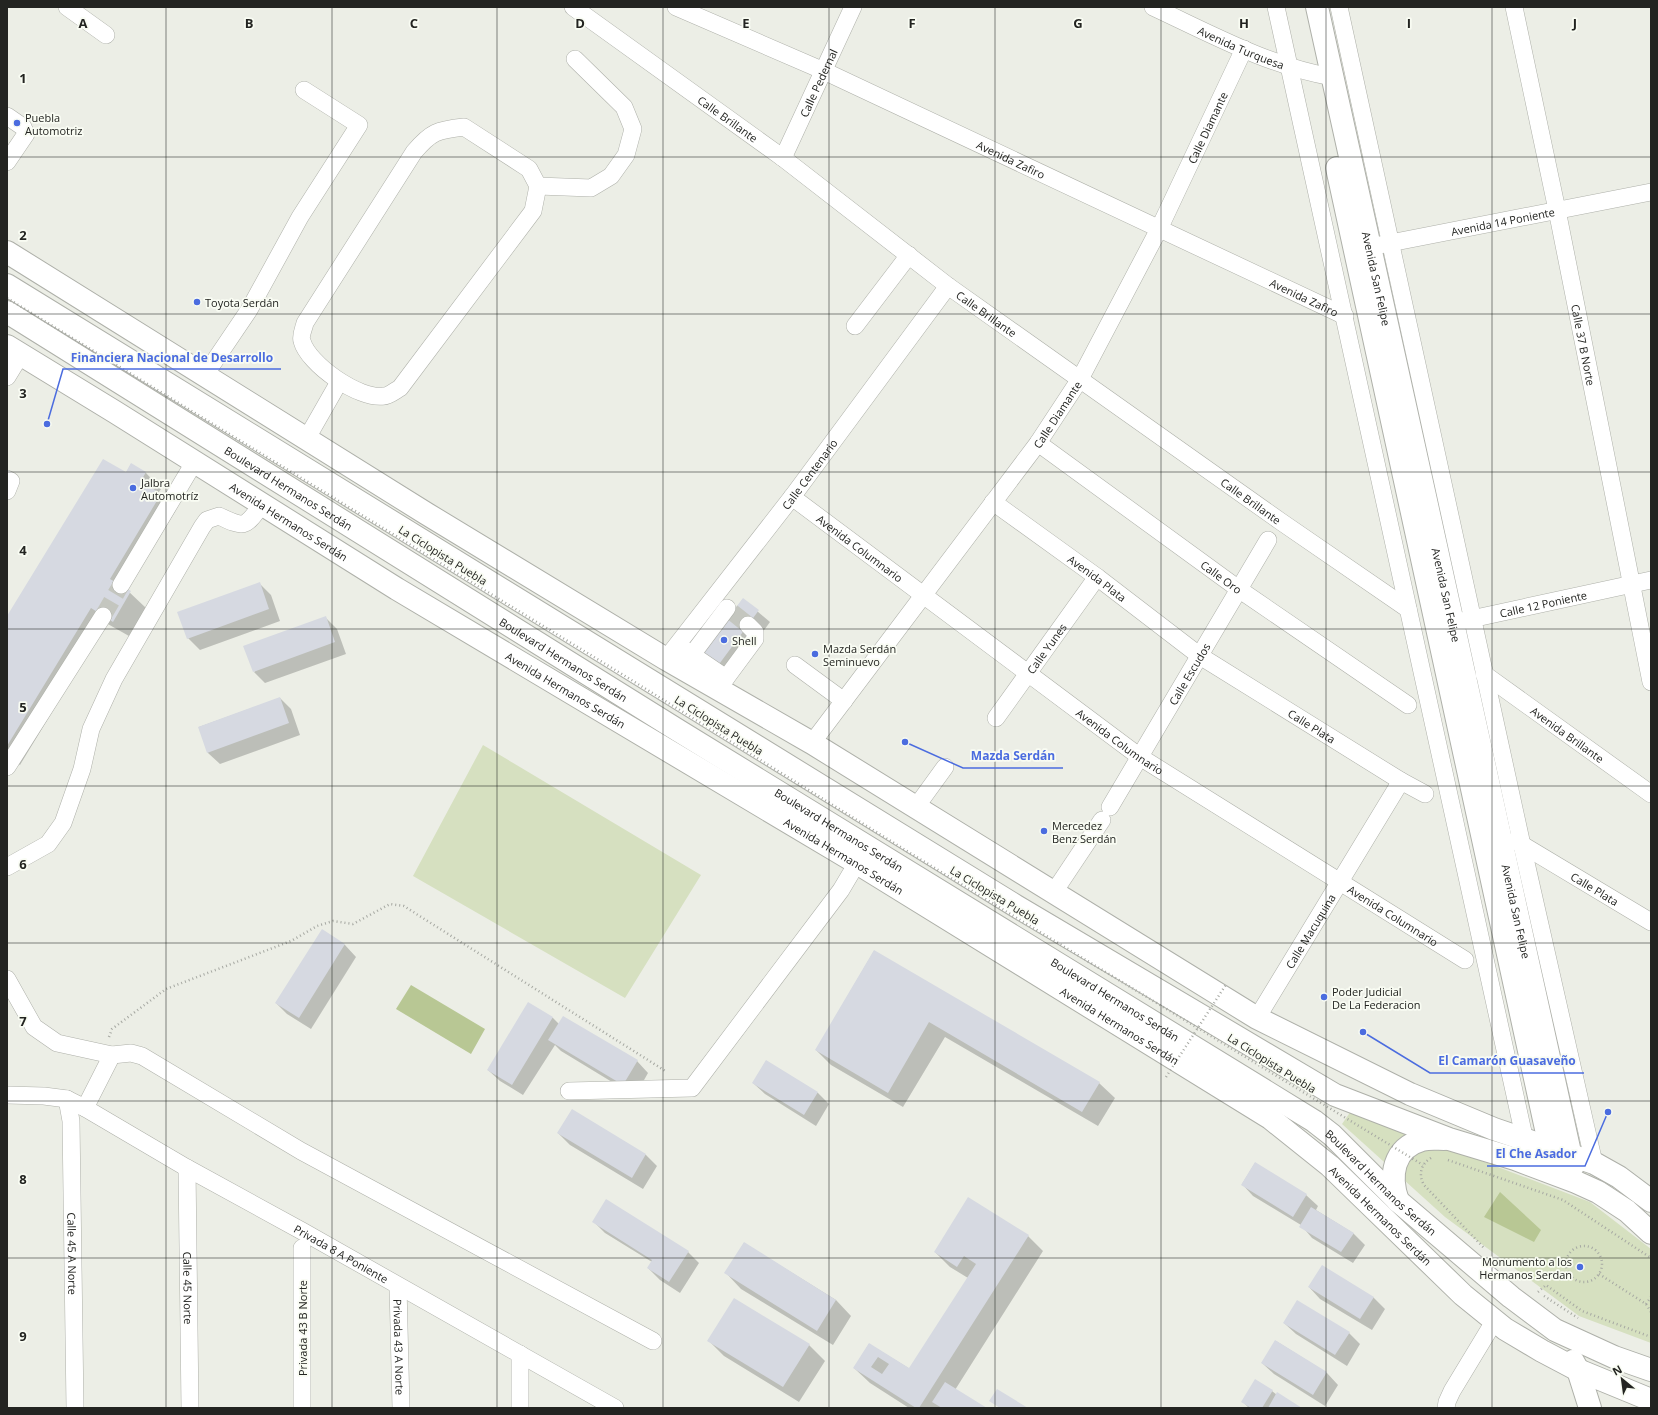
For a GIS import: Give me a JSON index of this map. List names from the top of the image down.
{
  "streets": {
    "main road": ["Avenida San Felipe", "Boulevard Hermanos Serdán", "Avenida Hermanos Serdán"],
    "street": [
      "Avenida Turquesa",
      "Calle Pedernal",
      "Calle Brillante",
      "Calle Diamante",
      "Avenida Zafiro",
      "Avenida 14 Poniente",
      "Calle 37 B Norte",
      "Calle Centenario",
      "Avenida Columnario",
      "Calle Oro",
      "Avenida Plata",
      "Calle 12 Poniente",
      "Calle Yunes",
      "Calle Escudos",
      "Calle Plata",
      "Avenida Brillante",
      "Calle Macuquina",
      "Calle 45 A Norte",
      "Privada 8 A Poniente",
      "Calle 45 Norte",
      "Privada 43 B Norte",
      "Privada 43 A Norte"
    ],
    "path": ["La Ciclopista Puebla"]
  },
  "crossings": [
    ["Avenida Turquesa", "Calle Diamante"],
    ["Avenida Turquesa", "Avenida San Felipe"],
    ["Calle Pedernal", "Calle Brillante"],
    ["Calle Pedernal", "Avenida Zafiro"],
    ["Calle Brillante", "Calle Diamante"],
    ["Calle Brillante", "Calle Centenario"],
    ["Calle Diamante", "Avenida Zafiro"],
    ["Calle Diamante", "Avenida Columnario"],
    ["Calle Diamante", "Calle Oro"],
    ["Calle Diamante", "Avenida Plata"],
    ["Avenida 14 Poniente", "Avenida San Felipe"],
    ["Avenida 14 Poniente", "Calle 37 B Norte"],
    ["Avenida San Felipe", "Calle 12 Poniente"],
    ["Avenida San Felipe", "Calle Plata"],
    ["Avenida San Felipe", "Avenida Brillante"],
    ["Calle 37 B Norte", "Calle 12 Poniente"],
    ["Calle Centenario", "Avenida Columnario"],
    ["Avenida Columnario", "Calle Yunes"],
    ["Avenida Columnario", "Calle Escudos"],
    ["Avenida Columnario", "Calle Macuquina"],
    ["Calle Oro", "Calle Escudos"],
    ["Avenida Plata", "Calle Yunes"],
    ["Avenida Plata", "Calle Escudos"],
    ["Avenida Plata", "Calle Plata"],
    ["Calle Escudos", "Calle Plata"],
    ["Calle Plata", "Calle Macuquina"],
    ["Calle 45 A Norte", "Privada 8 A Poniente"],
    ["Privada 8 A Poniente", "Calle 45 Norte"],
    ["Privada 8 A Poniente", "Privada 43 A Norte"]
  ],
  "places": [
    "Puebla Automotriz",
    "Toyota Serdán",
    "Financiera Nacional de Desarrollo",
    "Jalbra Automotríz",
    "Shell",
    "Mazda Serdán Seminuevo",
    "Mazda Serdán",
    "Mercedez Benz Serdán",
    "Poder Judicial De La Federacion",
    "El Camarón Guasaveño",
    "El Che Asador",
    "Monumento a los Hermanos Serdan"
  ],
  "north": "top left",
  "grid": {
    "columns": [
      "A",
      "B",
      "C",
      "D",
      "E",
      "F",
      "G",
      "H",
      "I",
      "J"
    ],
    "rows": [
      "1",
      "2",
      "3",
      "4",
      "5",
      "6",
      "7",
      "8",
      "9"
    ]
  }
}
